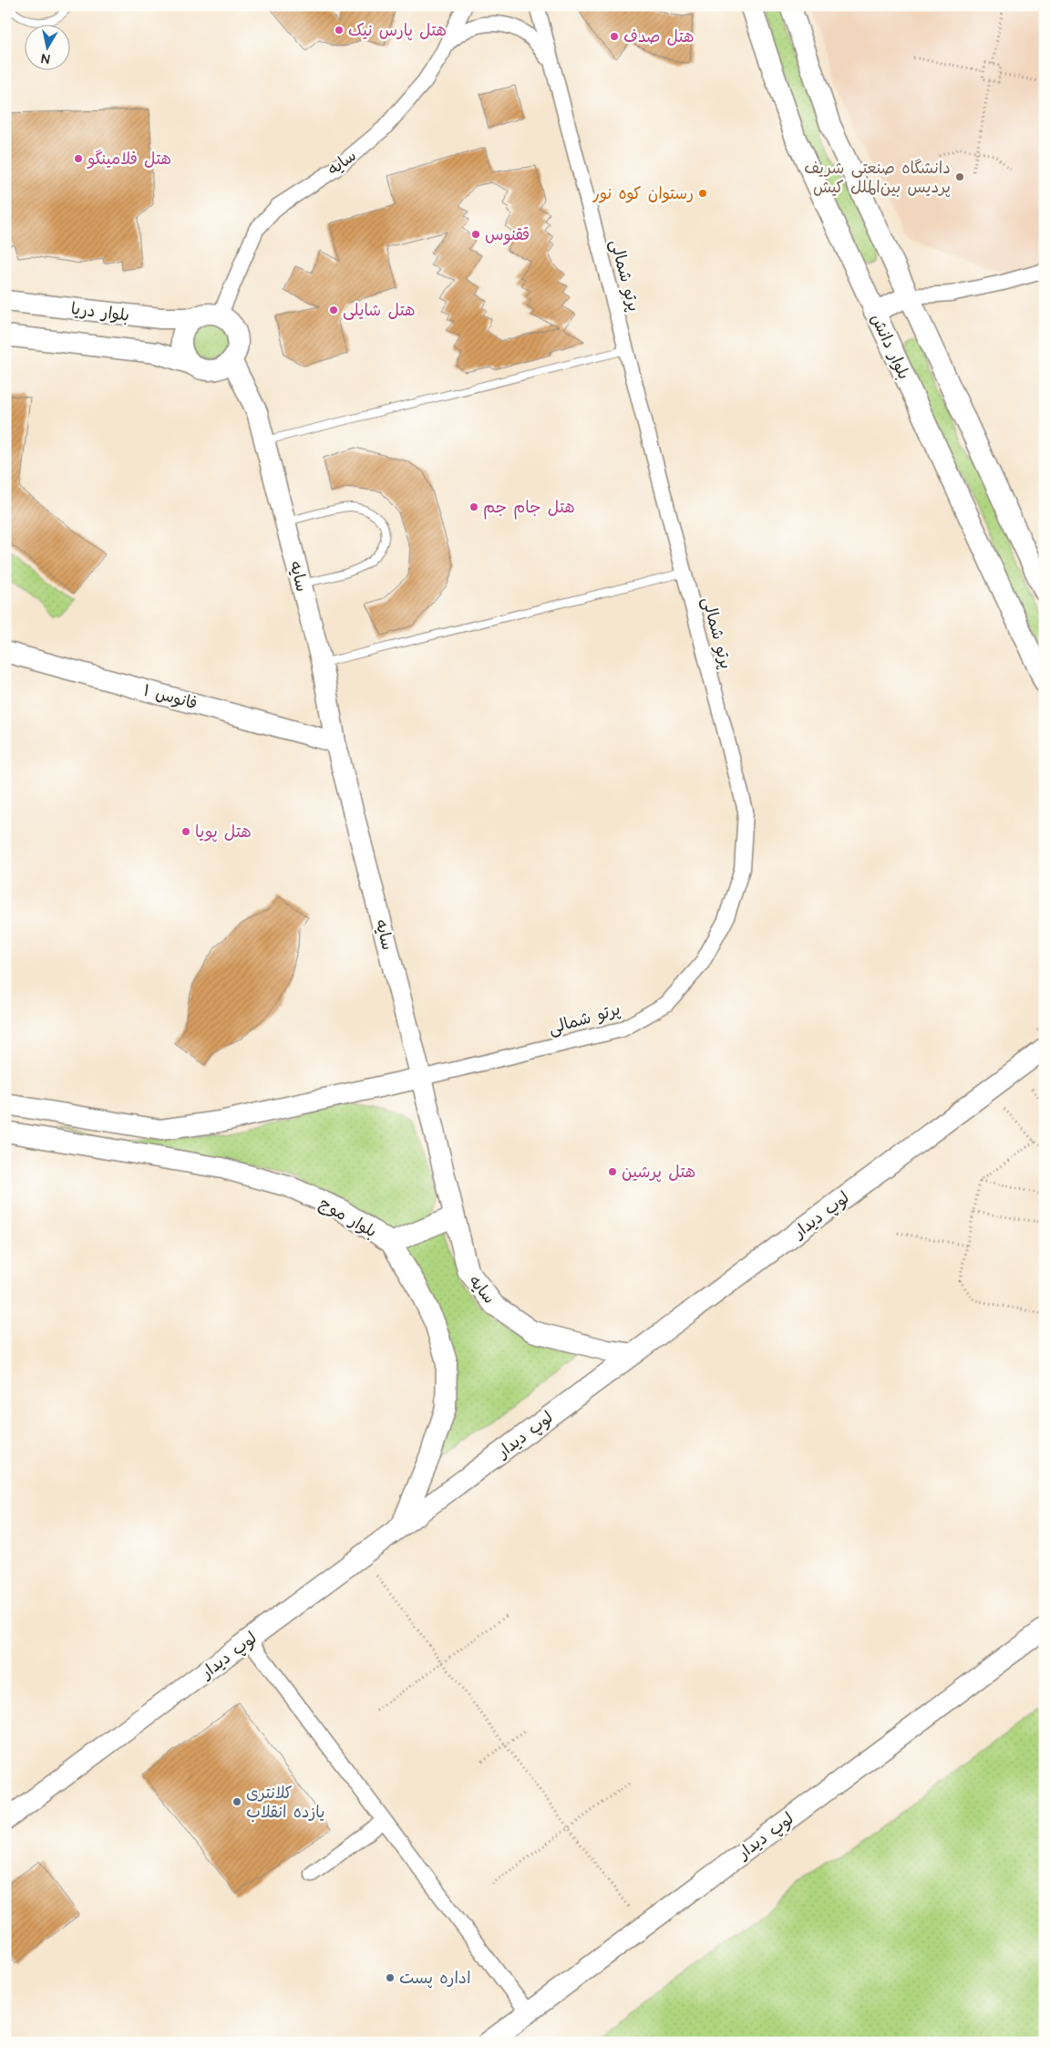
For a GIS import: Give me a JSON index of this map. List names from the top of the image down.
{
  "streets": {
    "street": [
      "سایه",
      "پرتو شمالی",
      "بلوار دریا",
      "بلوار دانش",
      "فانوس ۱",
      "لوپ دیدار",
      "بلوار موج"
    ]
  },
  "crossings": [
    ["سایه", "پرتو شمالی"],
    ["سایه", "بلوار دریا"],
    ["سایه", "فانوس ۱"],
    ["سایه", "لوپ دیدار"],
    ["لوپ دیدار", "بلوار موج"]
  ],
  "places": [
    "هتل پارس نیک",
    "هتل صدف",
    "هتل فلامینگو",
    "دانشگاه صنعتی شریف پردیس بین‌الملل کیش",
    "رستوان کوه نور",
    "ققنوس",
    "هتل شایلی",
    "هتل جام جم",
    "هتل پویا",
    "هتل پرشین",
    "کلانتری یازده انقلاب",
    "اداره پست"
  ],
  "north": "bottom"
}
